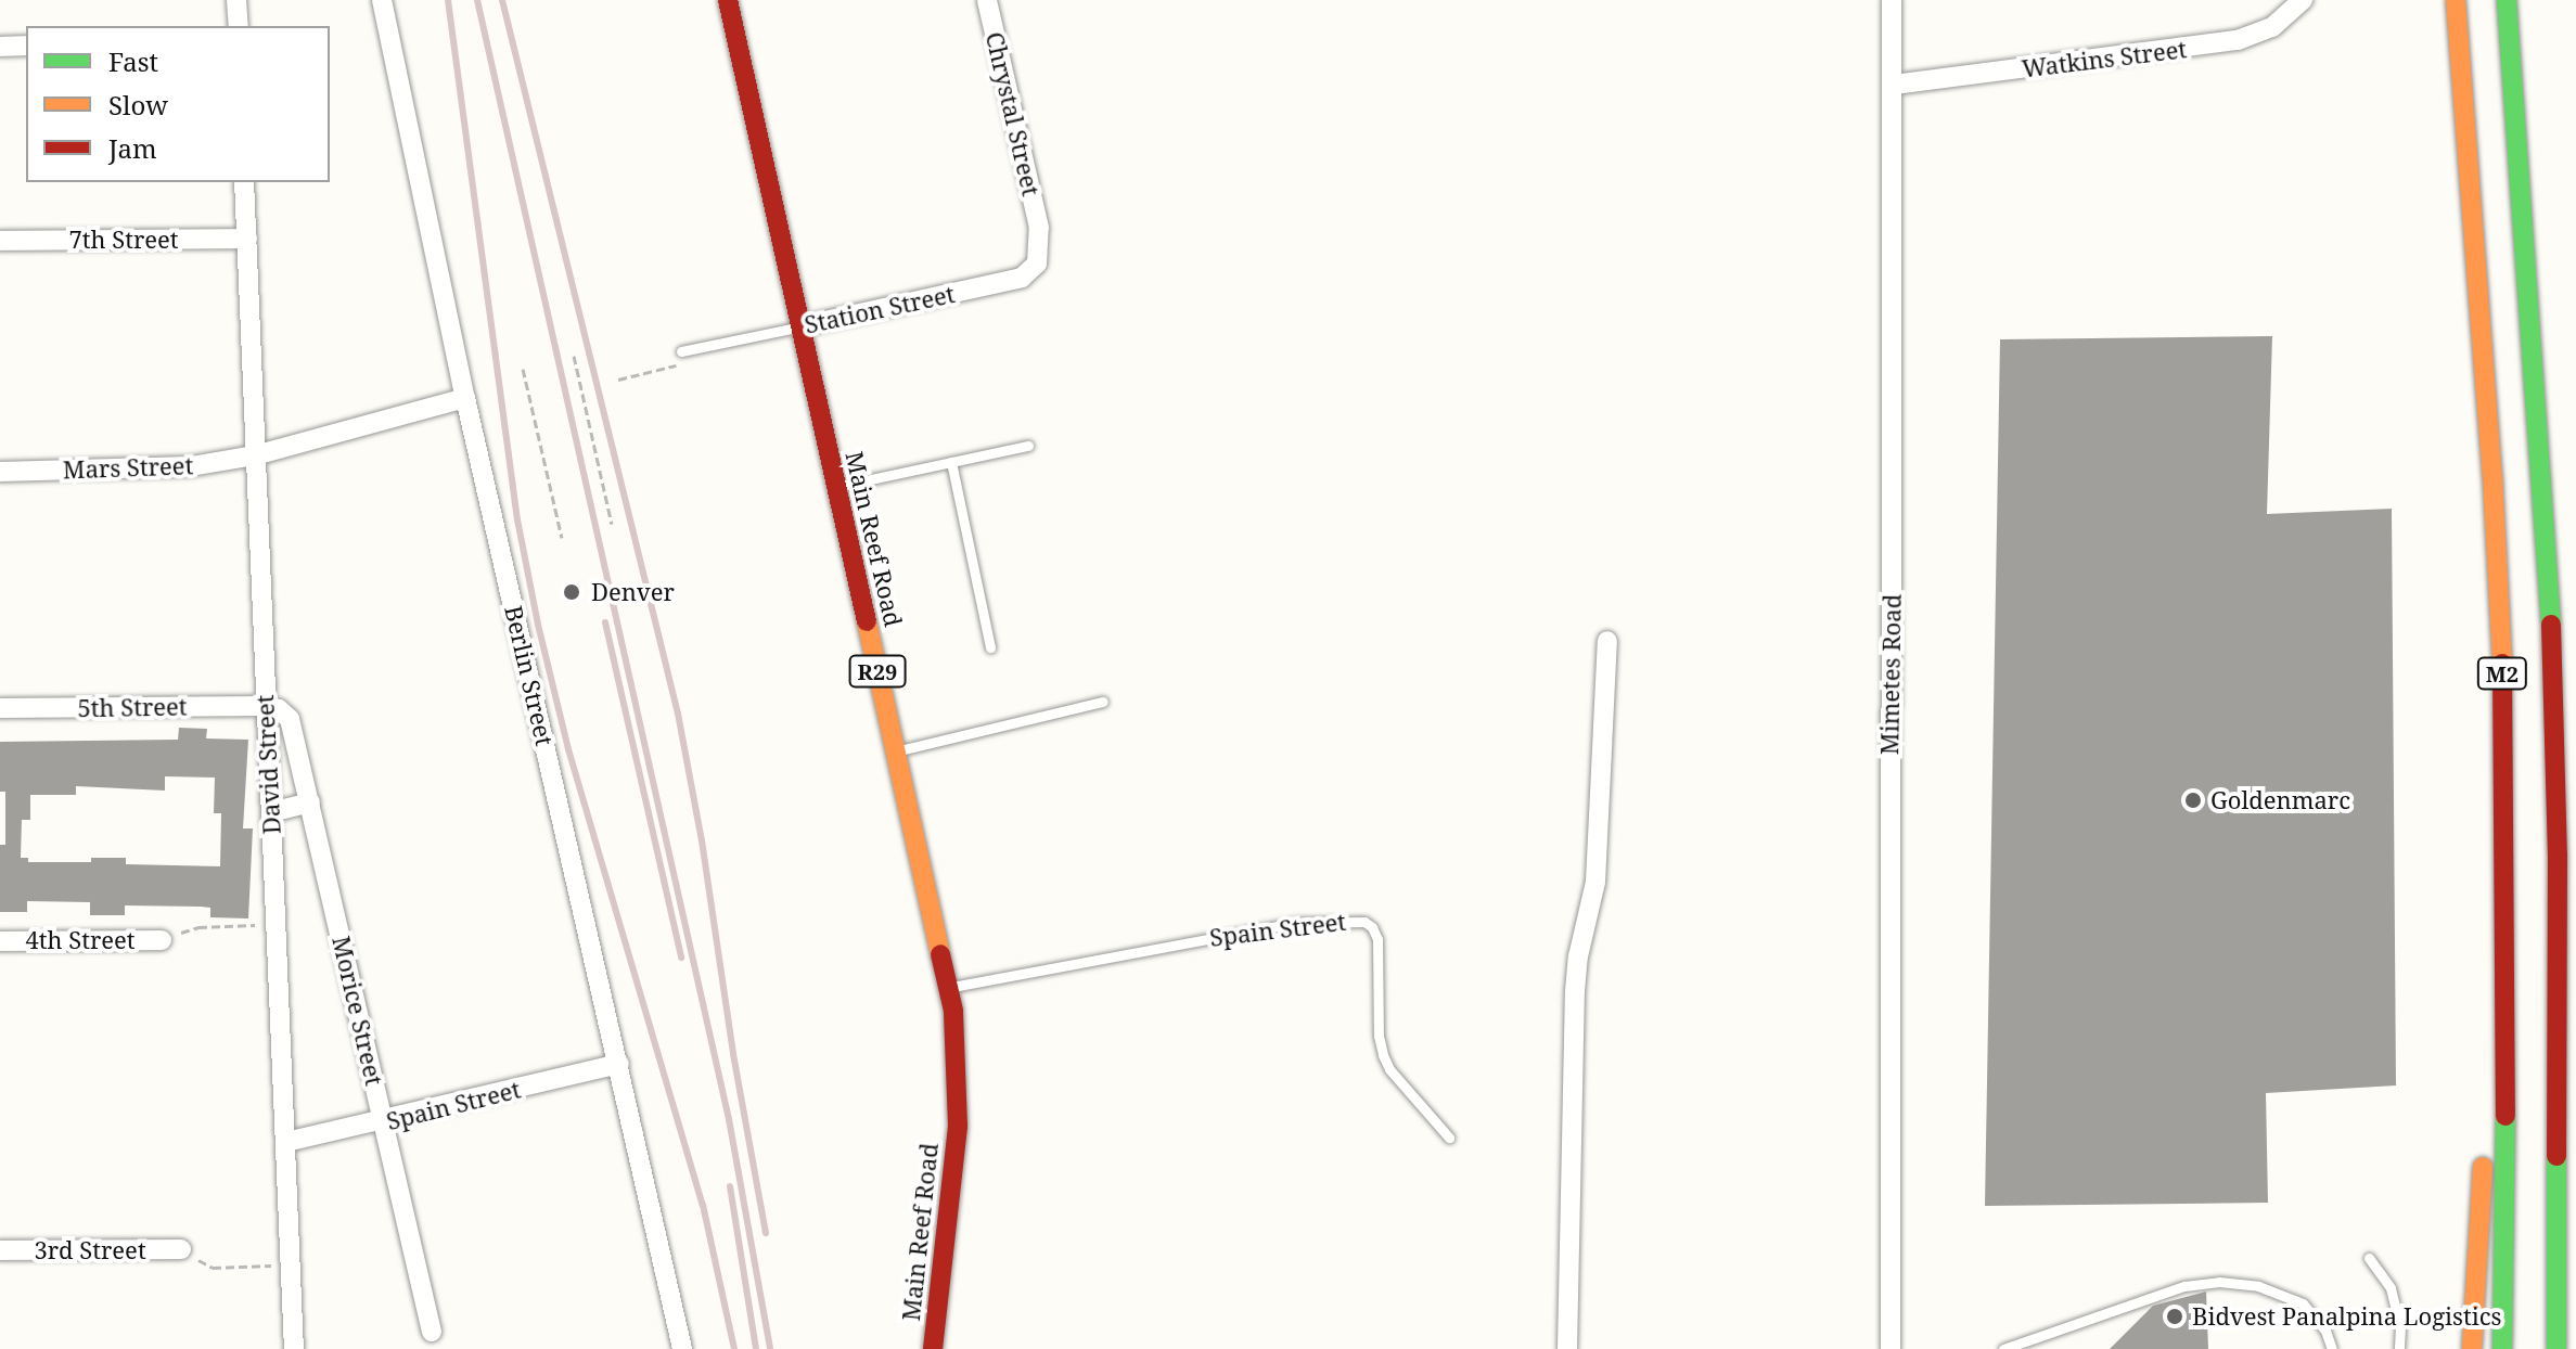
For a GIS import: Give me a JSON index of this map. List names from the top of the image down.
{
  "streets": {
    "main road": ["Main Reef Road", "R29", "M2"],
    "street": [
      "Watkins Street",
      "Chrystal Street",
      "7th Street",
      "Station Street",
      "Mars Street",
      "Mimetes Road",
      "Berlin Street",
      "5th Street",
      "David Street",
      "Spain Street",
      "4th Street",
      "Morice Street",
      "3rd Street"
    ]
  },
  "crossings": [
    ["Watkins Street", "Mimetes Road"],
    ["Chrystal Street", "Station Street"],
    ["7th Street", "David Street"],
    ["Station Street", "Main Reef Road"],
    ["Mars Street", "David Street"],
    ["Main Reef Road", "Spain Street"],
    ["Berlin Street", "Spain Street"],
    ["5th Street", "David Street"],
    ["5th Street", "Morice Street"],
    ["David Street", "Spain Street"],
    ["David Street", "Morice Street"],
    ["Spain Street", "Morice Street"]
  ],
  "places": ["Denver", "Goldenmarc", "Bidvest Panalpina Logistics"],
  "legend": ["Fast", "Slow", "Jam"]
}
